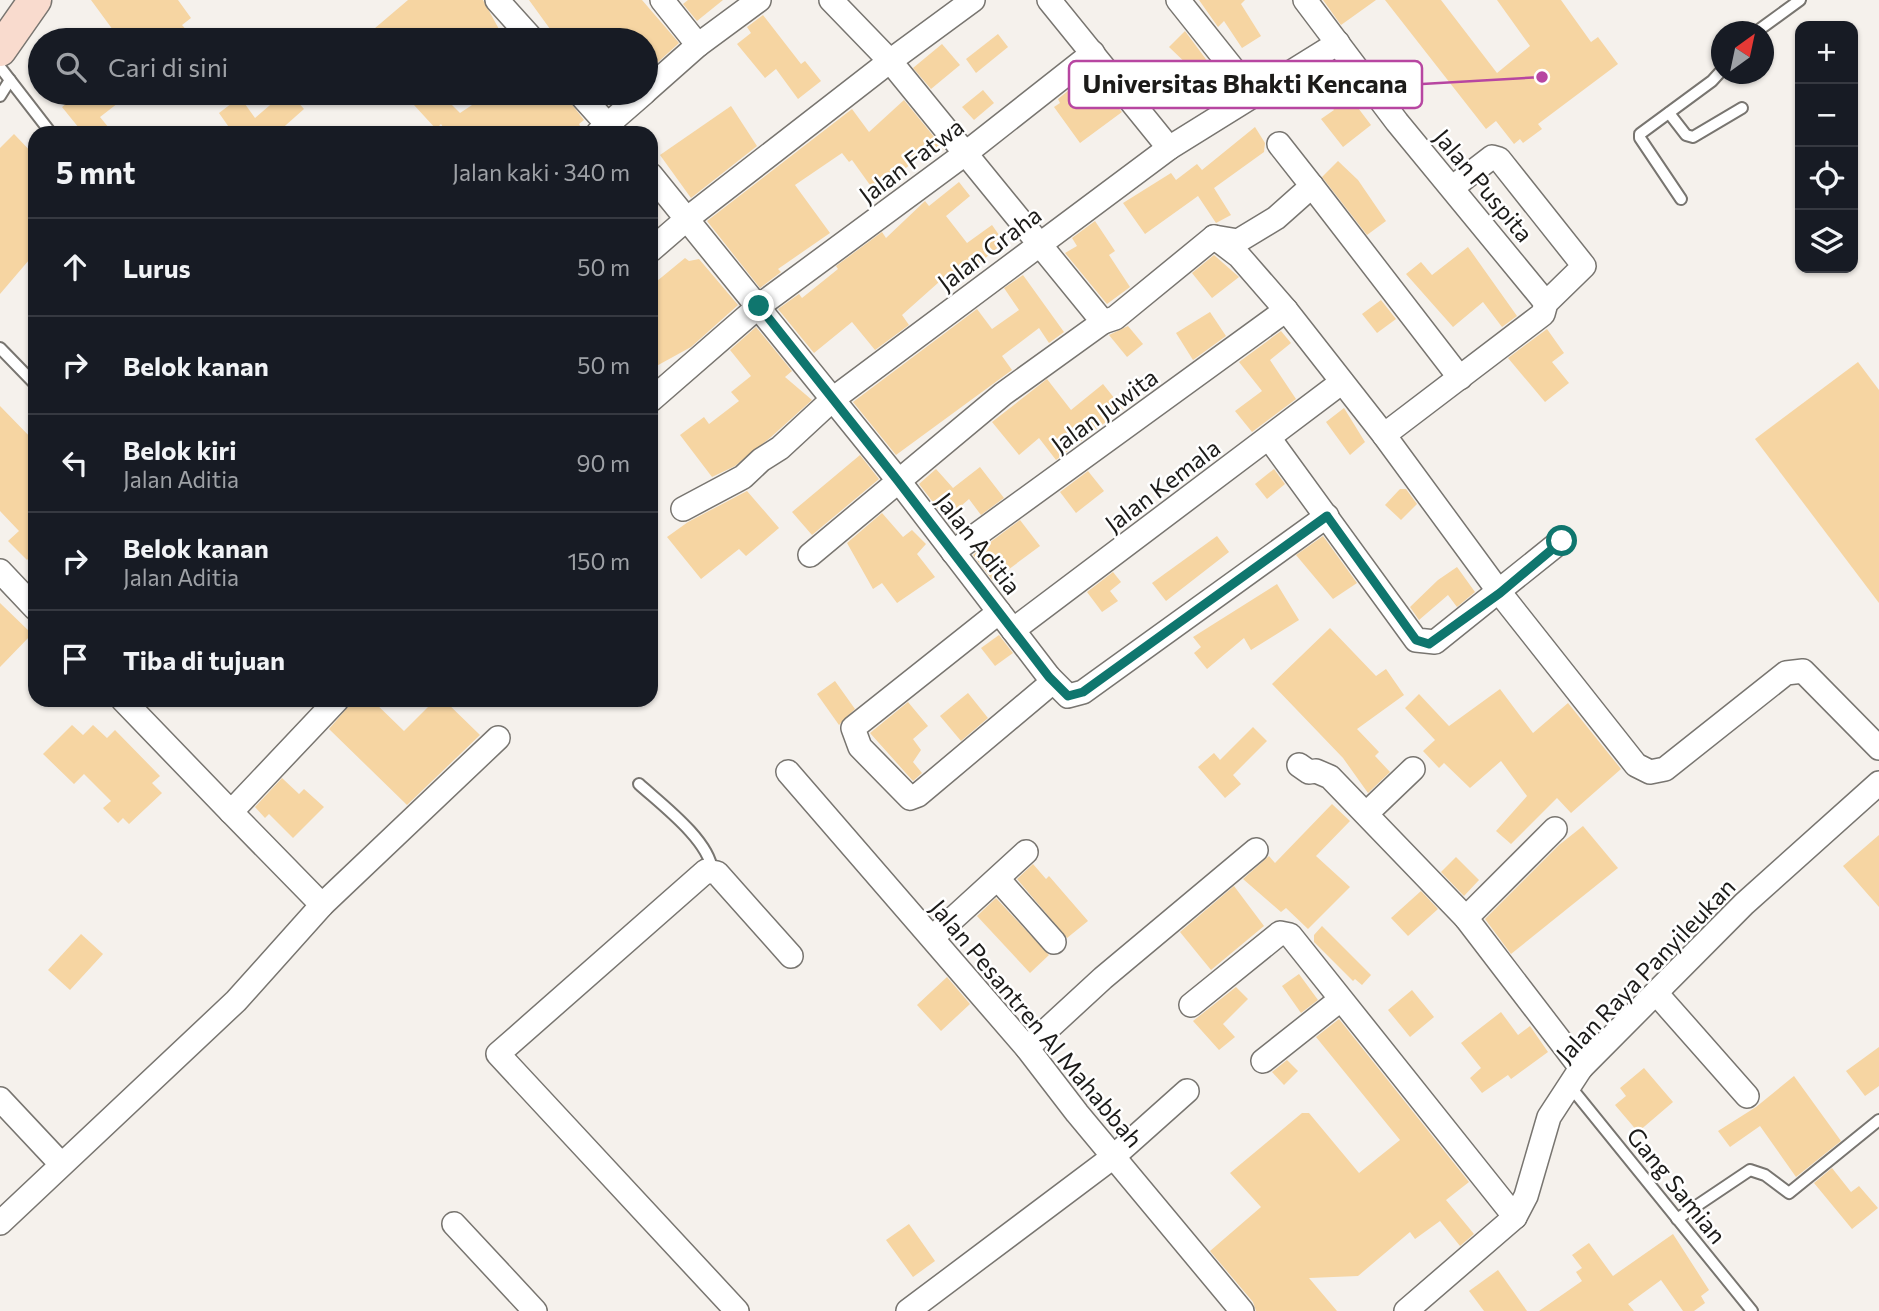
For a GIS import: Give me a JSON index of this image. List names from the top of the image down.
{
  "streets": {
    "street": [
      "Jalan Fatwa",
      "Jalan Puspita",
      "Jalan Graha",
      "Jalan Juwita",
      "Jalan Kemala",
      "Jalan Aditia",
      "Jalan Raya Panyileukan",
      "Jalan Pesantren Al Mahabbah"
    ],
    "lane": ["Gang Samian"]
  },
  "crossings": [
    ["Jalan Fatwa", "Jalan Aditia"],
    ["Jalan Puspita", "Jalan Graha"],
    ["Jalan Graha", "Jalan Aditia"],
    ["Jalan Juwita", "Jalan Aditia"],
    ["Jalan Kemala", "Jalan Aditia"],
    ["Jalan Raya Panyileukan", "Gang Samian"]
  ],
  "places": ["Universitas Bhakti Kencana"],
  "north": "top right",
  "page": {
    "map_buttons": ["+", "−"],
    "search": "Cari di sini",
    "heading": ["5 mnt", "Jalan kaki · 340 m"],
    "list": [
      ["Lurus", "50 m"],
      ["Belok kanan", "50 m"],
      ["Belok kiri", "Jalan Aditia", "90 m"],
      ["Belok kanan", "Jalan Aditia", "150 m"],
      "Tiba di tujuan"
    ]
  }
}
